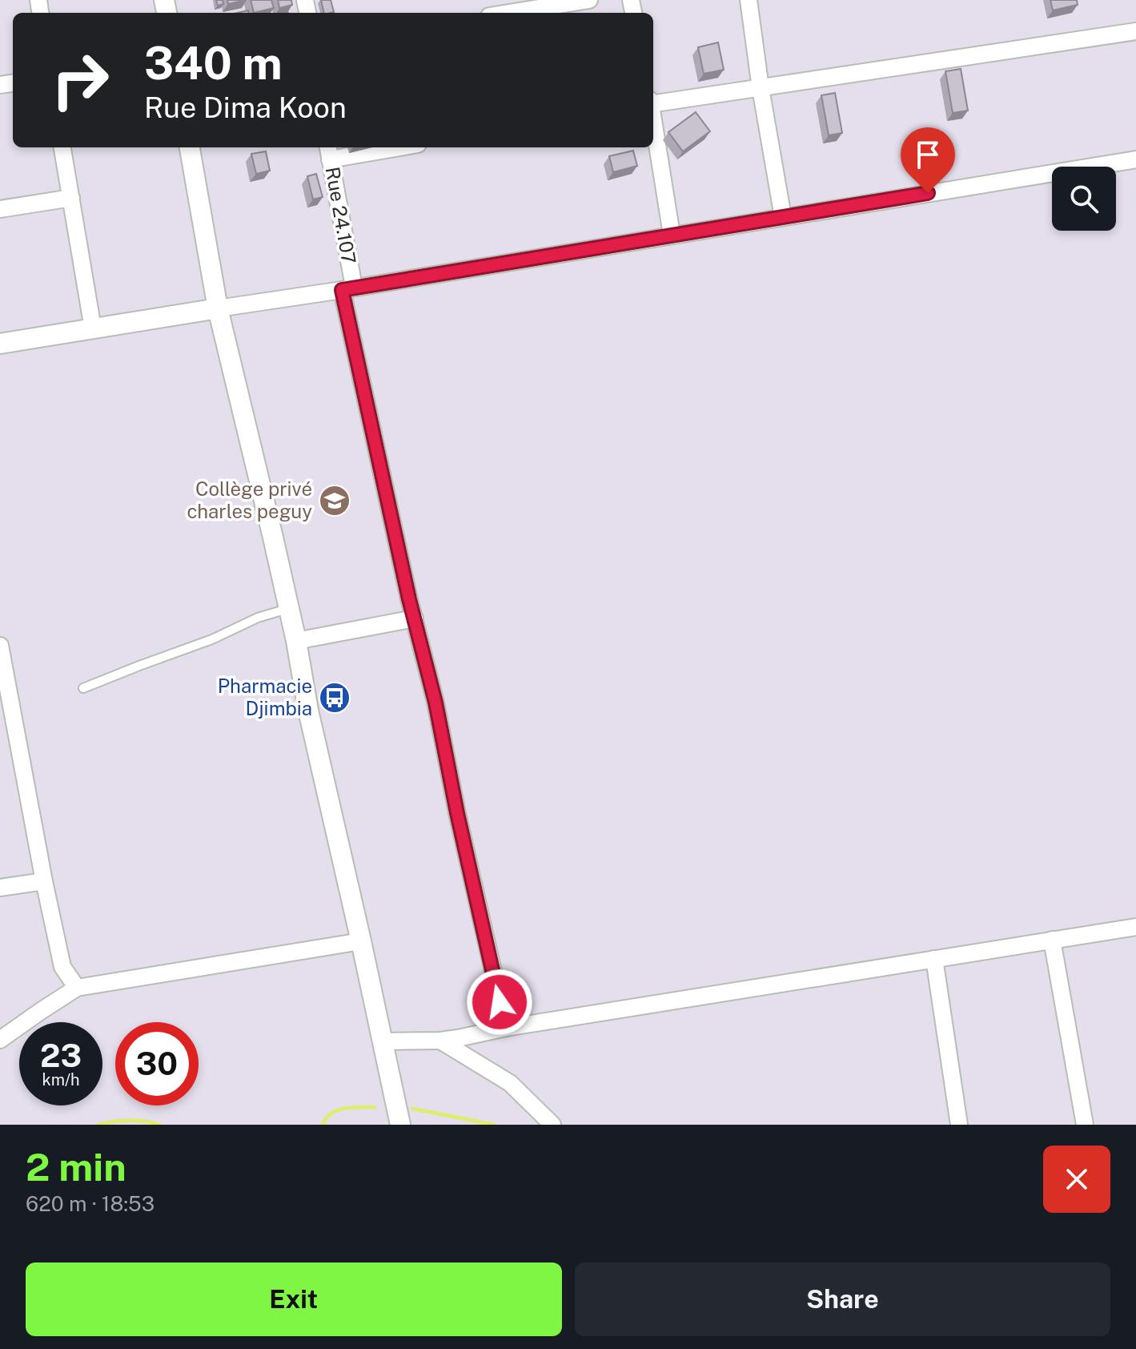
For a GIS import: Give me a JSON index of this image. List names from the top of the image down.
{
  "streets": {
    "street": ["Rue 24.107"]
  },
  "places": {
    "school or university": ["Collège privé charles peguy"],
    "bus stop": ["Pharmacie Djimbia"]
  },
  "page": {
    "turn": ["340 m", "Rue Dima Koon"],
    "speed": "23 km/h",
    "limit": "30",
    "heading": ["2 min", "620 m · 18:53"],
    "buttons": ["Exit", "Share"]
  }
}
